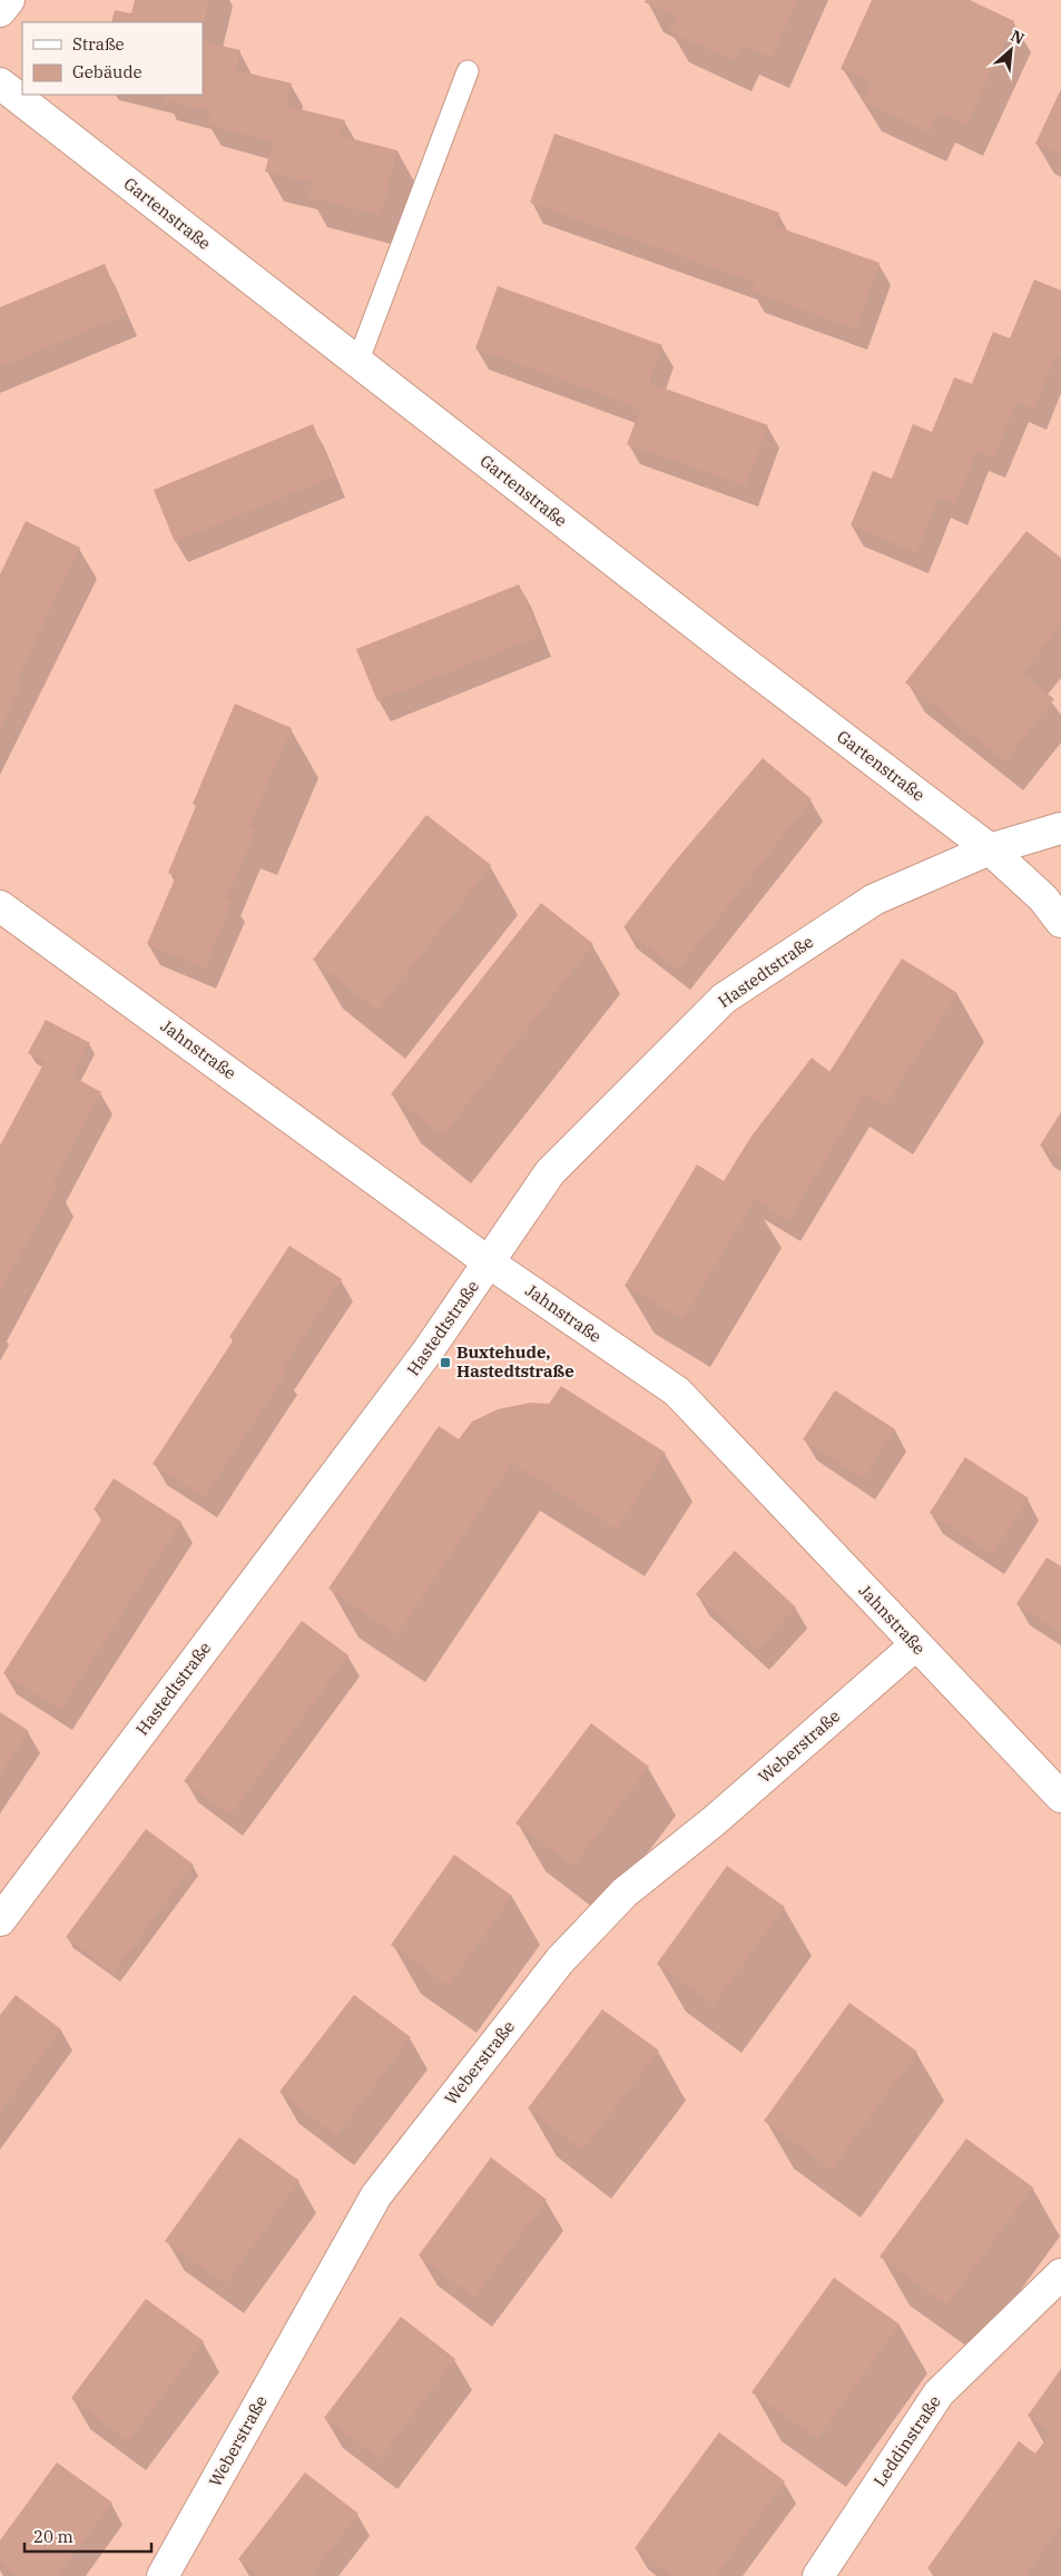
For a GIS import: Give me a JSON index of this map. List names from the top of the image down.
{
  "streets": {
    "street": [
      "Gartenstraße",
      "Hastedtstraße",
      "Jahnstraße",
      "Weberstraße",
      "Leddinstraße"
    ]
  },
  "crossings": [
    ["Gartenstraße", "Hastedtstraße"],
    ["Hastedtstraße", "Jahnstraße"],
    ["Jahnstraße", "Weberstraße"]
  ],
  "places": {
    "transit": ["Buxtehude, Hastedtstraße"]
  },
  "legend": ["Straße", "Gebäude"],
  "scale_bar": "20 m",
  "north": "top right"
}
